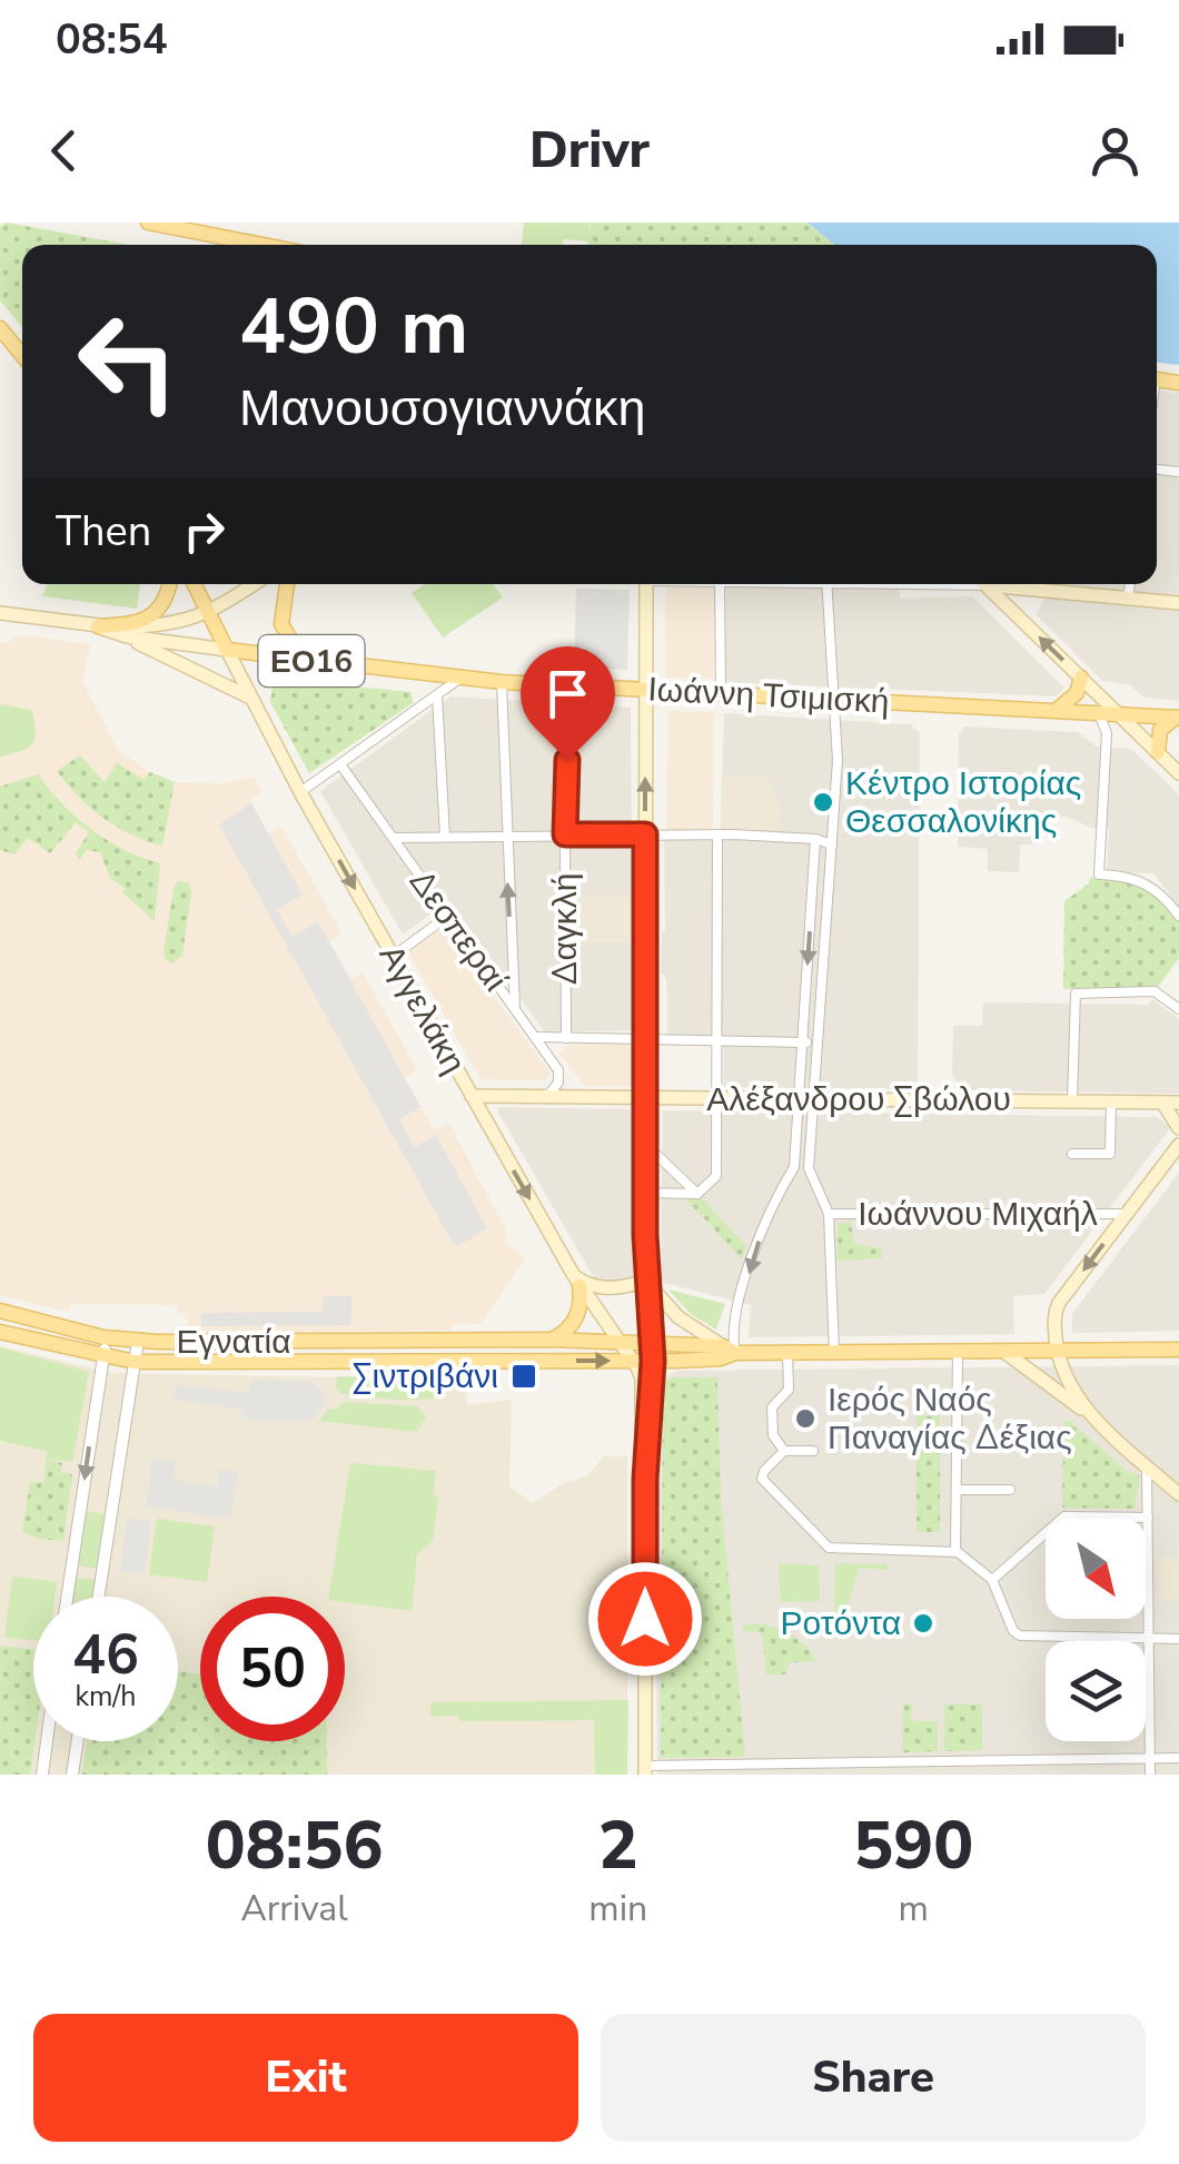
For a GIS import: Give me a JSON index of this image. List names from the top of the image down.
{
  "streets": {
    "main road": [
      "ΕΟ16",
      "Ιωάννη Τσιμισκή",
      "Αγγελάκη",
      "Αλέξανδρου Σβώλου",
      "Εγνατία"
    ],
    "street": ["Δαγκλή", "Δεσπεραί", "Ιωάννου Μιχαήλ"]
  },
  "crossings": [
    ["ΕΟ16", "Ιωάννη Τσιμισκή"],
    ["ΕΟ16", "Αγγελάκη"],
    ["Ιωάννη Τσιμισκή", "Δαγκλή"],
    ["Ιωάννη Τσιμισκή", "Αγγελάκη"],
    ["Δεσπεραί", "Αλέξανδρου Σβώλου"],
    ["Αγγελάκη", "Αλέξανδρου Σβώλου"],
    ["Αγγελάκη", "Εγνατία"]
  ],
  "one_way": ["Αγγελάκη"],
  "places": {
    "other": ["Κέντρο Ιστορίας Θεσσαλονίκης", "Ιερός Ναός Παναγίας Δέξιας", "Ροτόντα"],
    "transit": ["Σιντριβάνι"]
  },
  "north": "bottom right",
  "page": {
    "status": "08:54",
    "header": "Drivr",
    "turn": ["490 m", "Μανουσογιαννάκη"],
    "then": "Then",
    "speed": "46 km/h",
    "limit": "50",
    "eta": [
      "08:56",
      "Arrival",
      "2",
      "min",
      "590",
      "m"
    ],
    "buttons": ["Exit", "Share"]
  }
}
